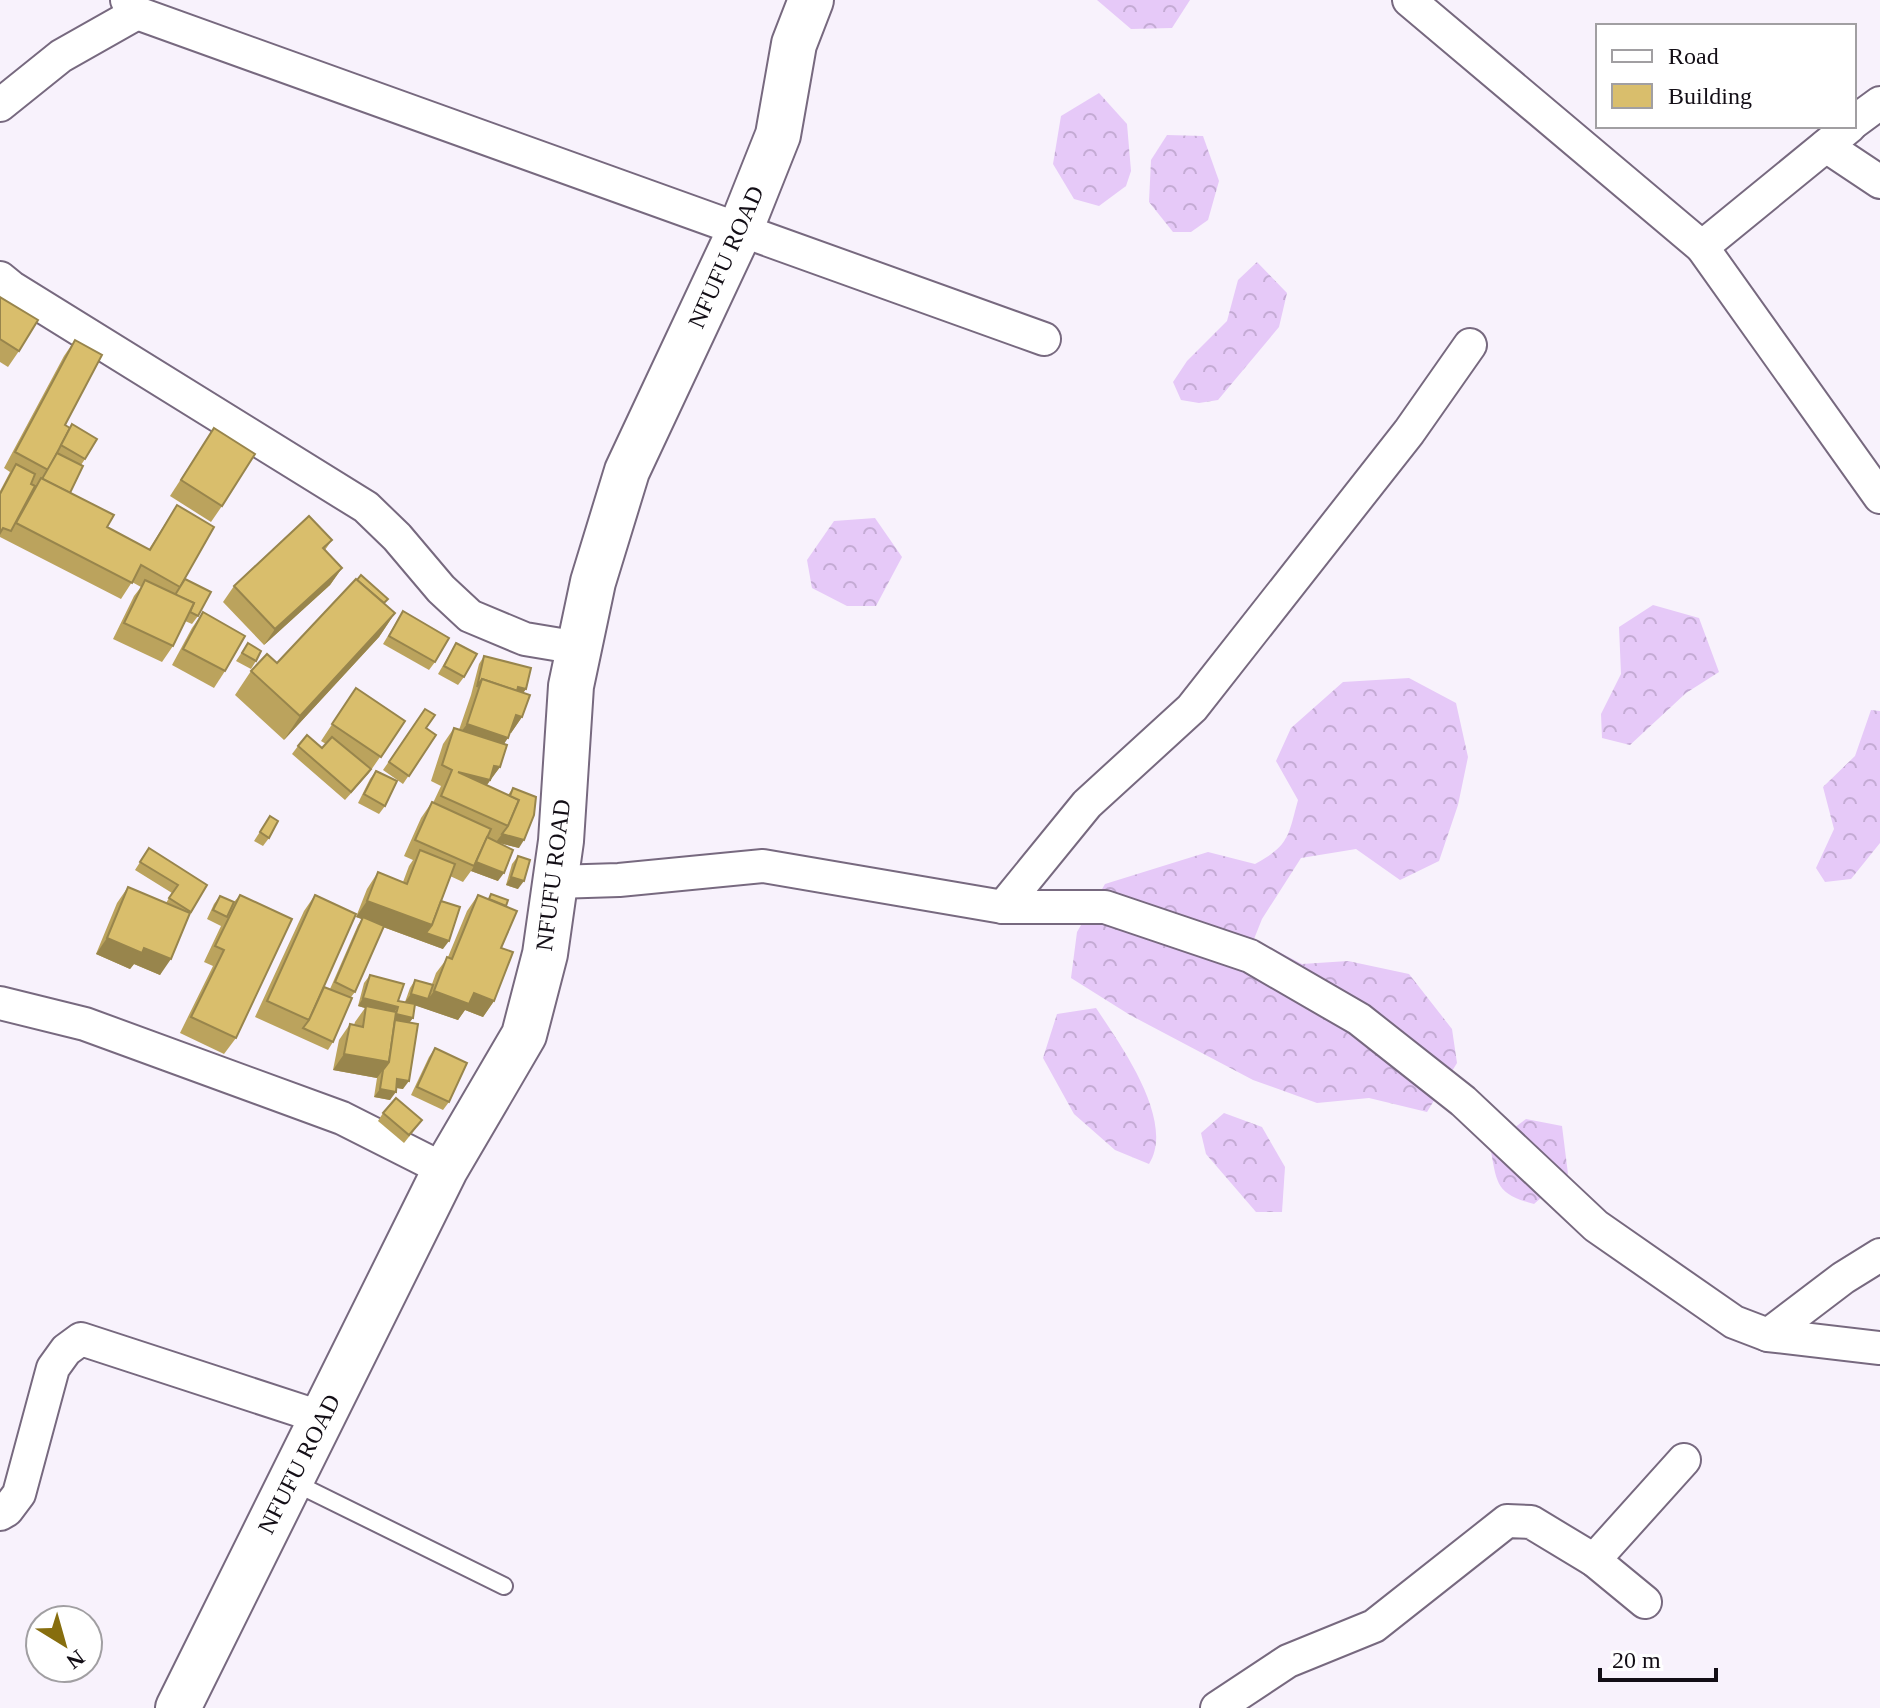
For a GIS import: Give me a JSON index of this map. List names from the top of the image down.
{
  "streets": {
    "street": ["NFUFU ROAD"]
  },
  "legend": ["Road", "Building"],
  "scale_bar": "20 m",
  "north": "bottom right"
}
